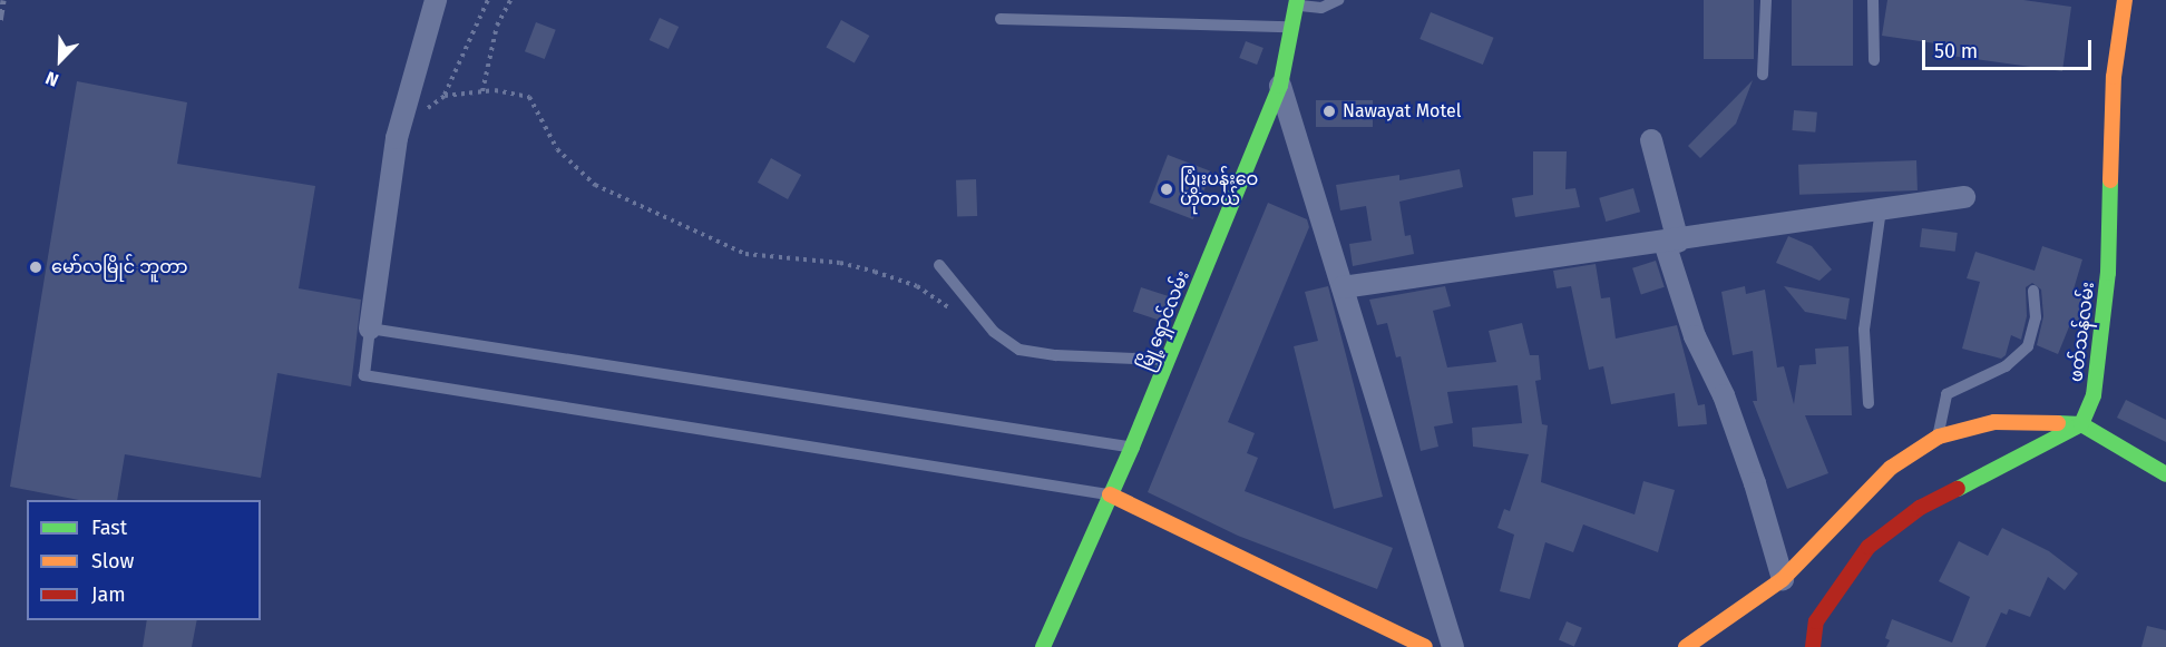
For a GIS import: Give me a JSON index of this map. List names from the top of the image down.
{
  "streets": {
    "main road": ["မြို့ရှောင်လမ်း", "ဖတ်သန်လမ်း"]
  },
  "places": ["Nawayat Motel", "ပြုံးပန်းဝေ ဟိုတယ်", "မော်လမြိုင် ဘူတာ"],
  "legend": ["Fast", "Slow", "Jam"],
  "scale_bar": "50 m",
  "north": "bottom left"
}
